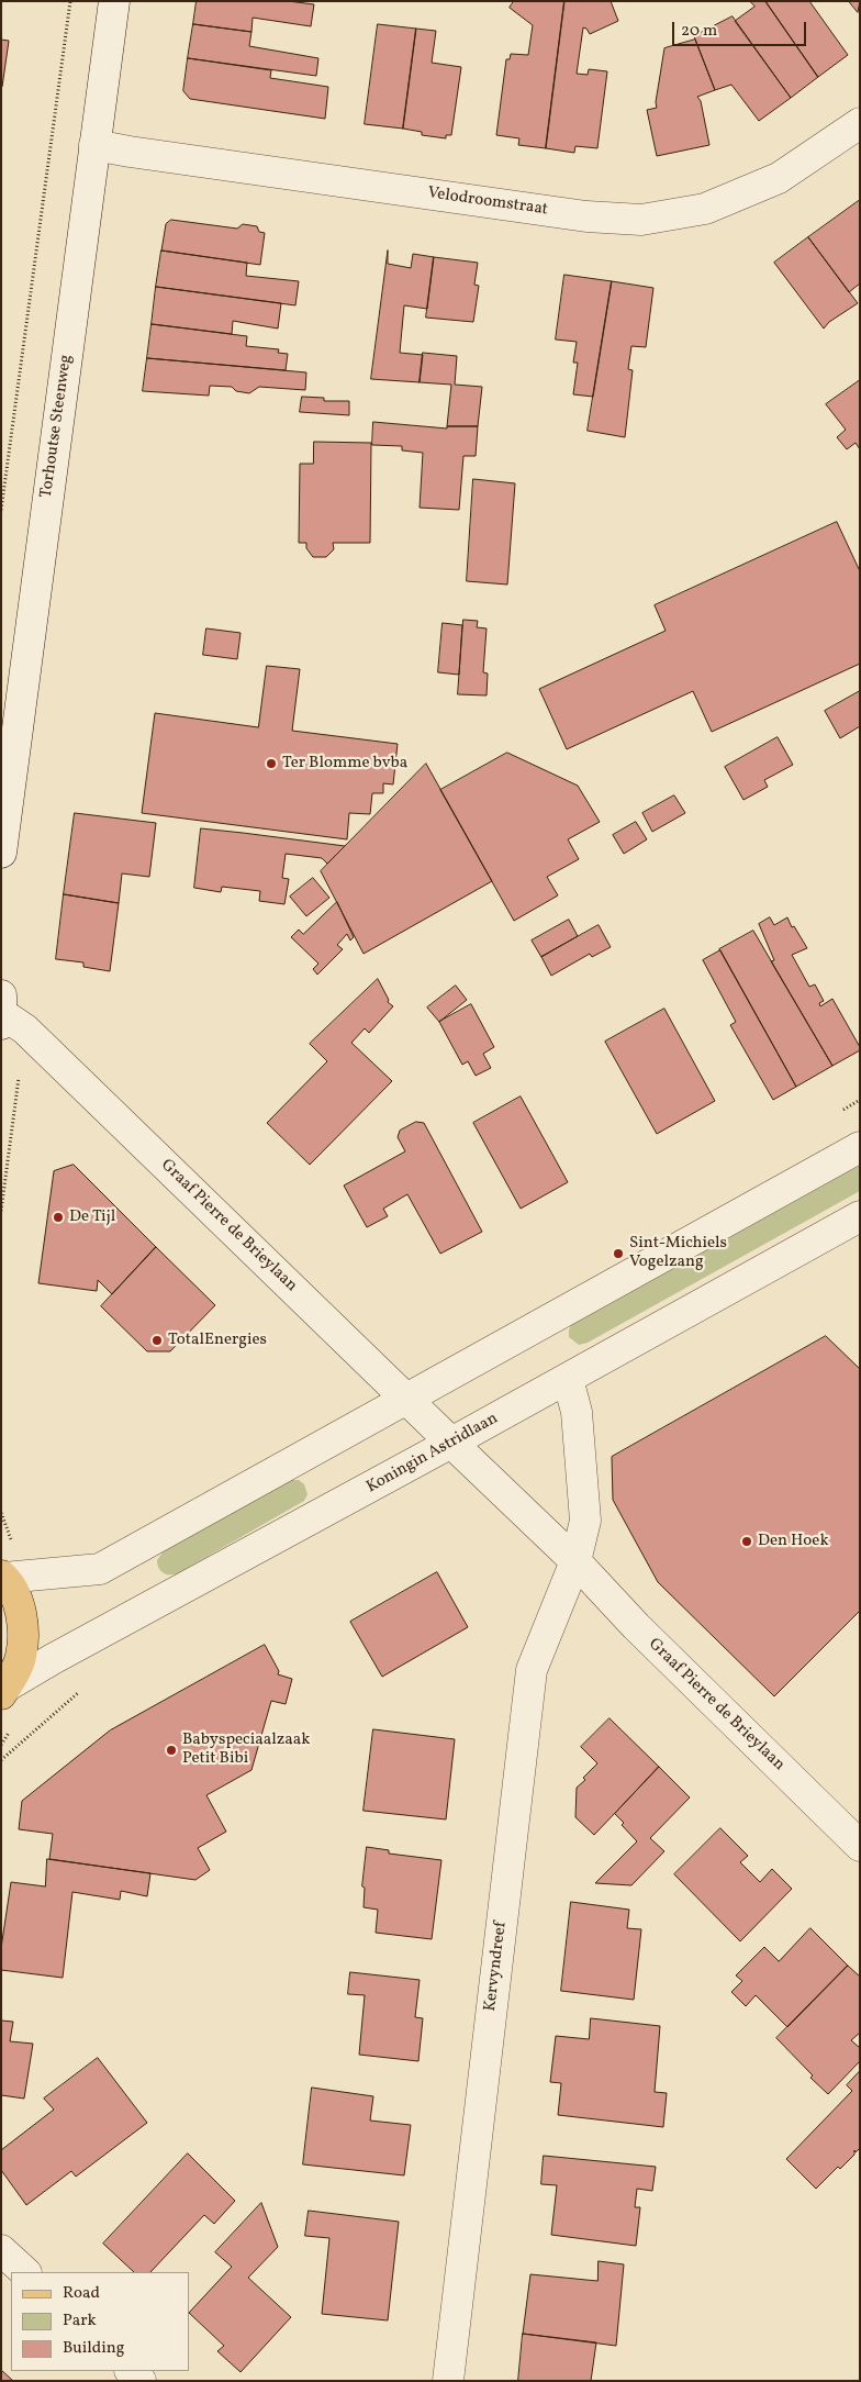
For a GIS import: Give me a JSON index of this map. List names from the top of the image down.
{
  "streets": {
    "street": [
      "Velodroomstraat",
      "Torhoutse Steenweg",
      "Graaf Pierre de Brieylaan",
      "Koningin Astridlaan",
      "Kervyndreef"
    ]
  },
  "crossings": [
    ["Velodroomstraat", "Torhoutse Steenweg"],
    ["Graaf Pierre de Brieylaan", "Koningin Astridlaan"],
    ["Graaf Pierre de Brieylaan", "Kervyndreef"],
    ["Koningin Astridlaan", "Kervyndreef"]
  ],
  "places": [
    "Ter Blomme bvba",
    "De Tijl",
    "Sint-Michiels Vogelzang",
    "TotalEnergies",
    "Den Hoek",
    "Babyspeciaalzaak Petit Bibi"
  ],
  "legend": ["Road", "Park", "Building"],
  "scale_bar": "20 m"
}
